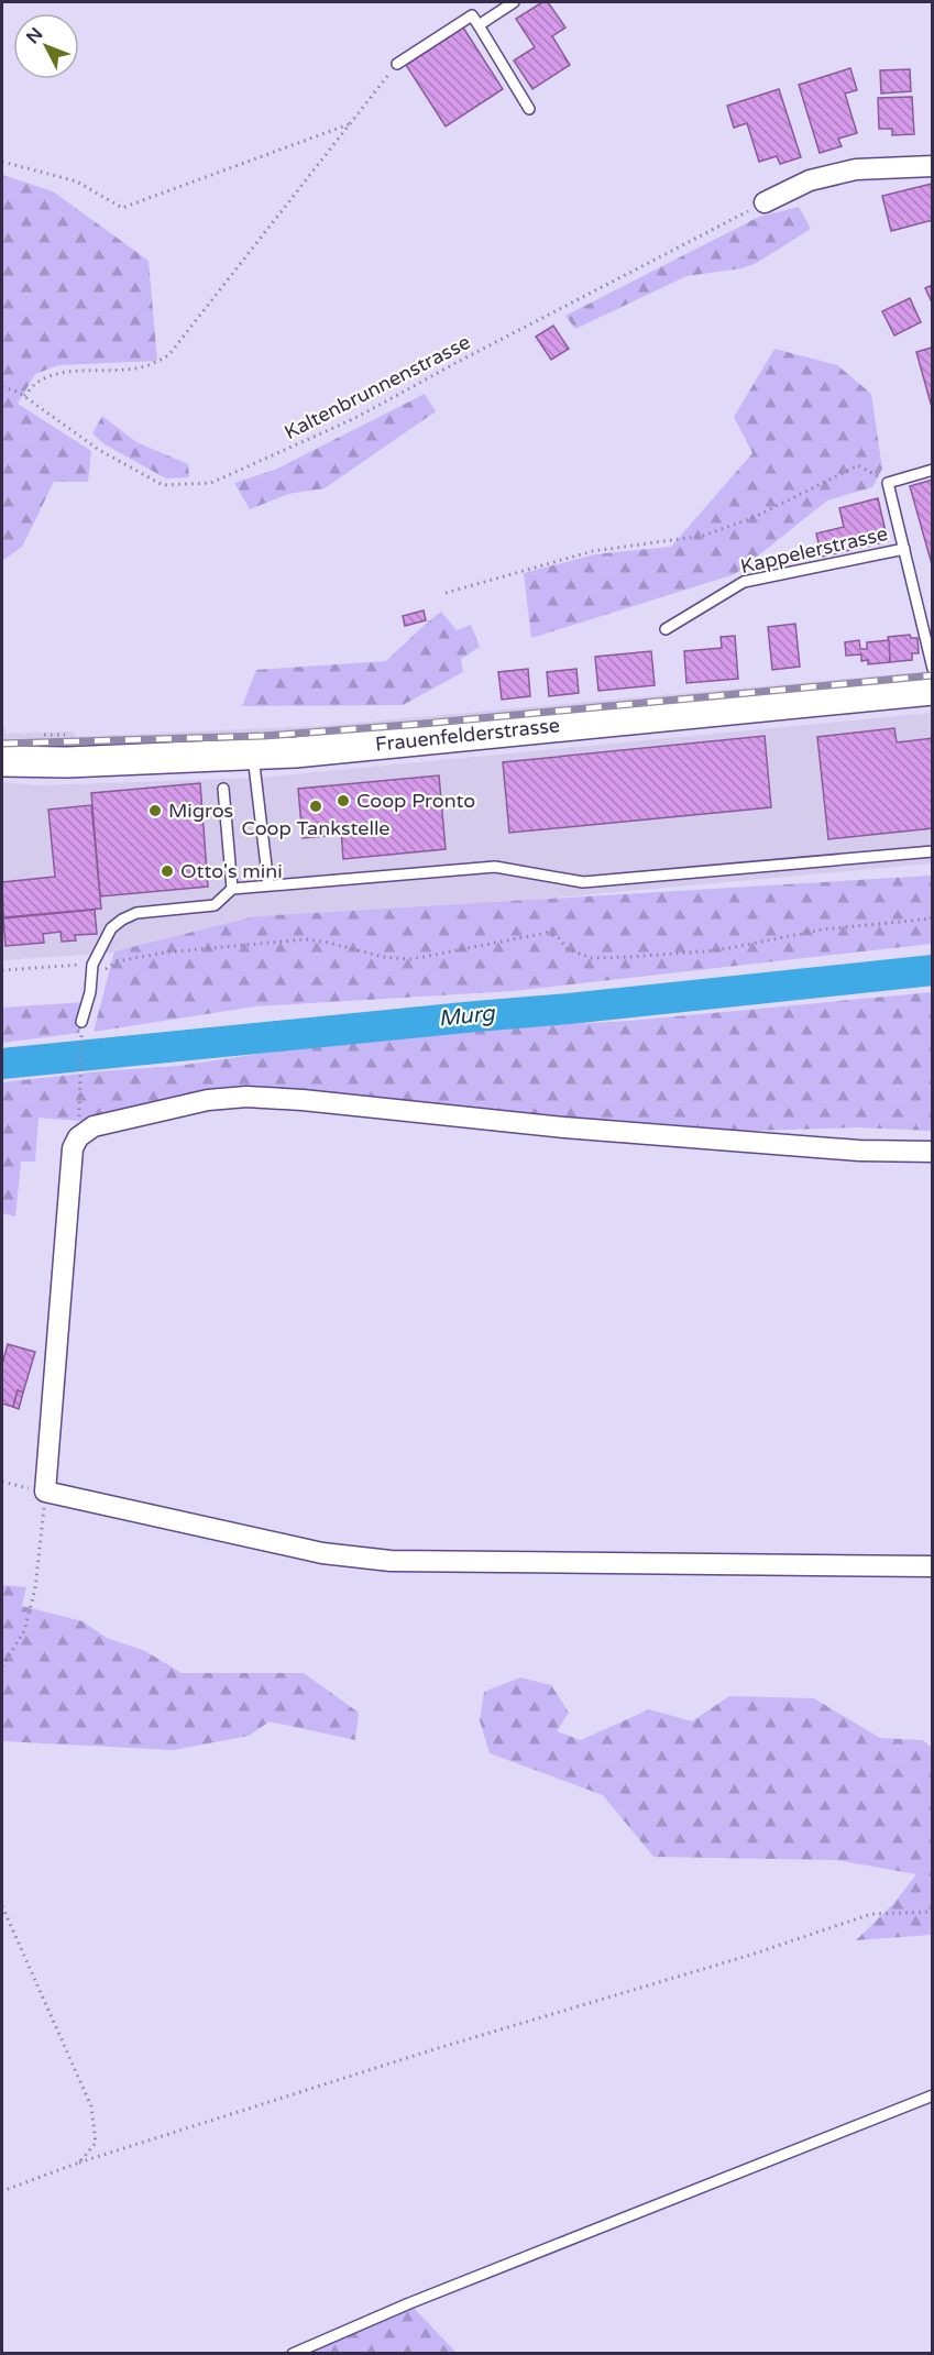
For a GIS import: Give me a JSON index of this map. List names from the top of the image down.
{
  "streets": {
    "main road": ["Frauenfelderstrasse"],
    "lane": ["Kappelerstrasse"],
    "path": ["Kaltenbrunnenstrasse"]
  },
  "water": ["Murg"],
  "places": [
    "Coop Pronto",
    "Coop Tankstelle",
    "Migros",
    "Otto's mini"
  ],
  "north": "top left"
}
